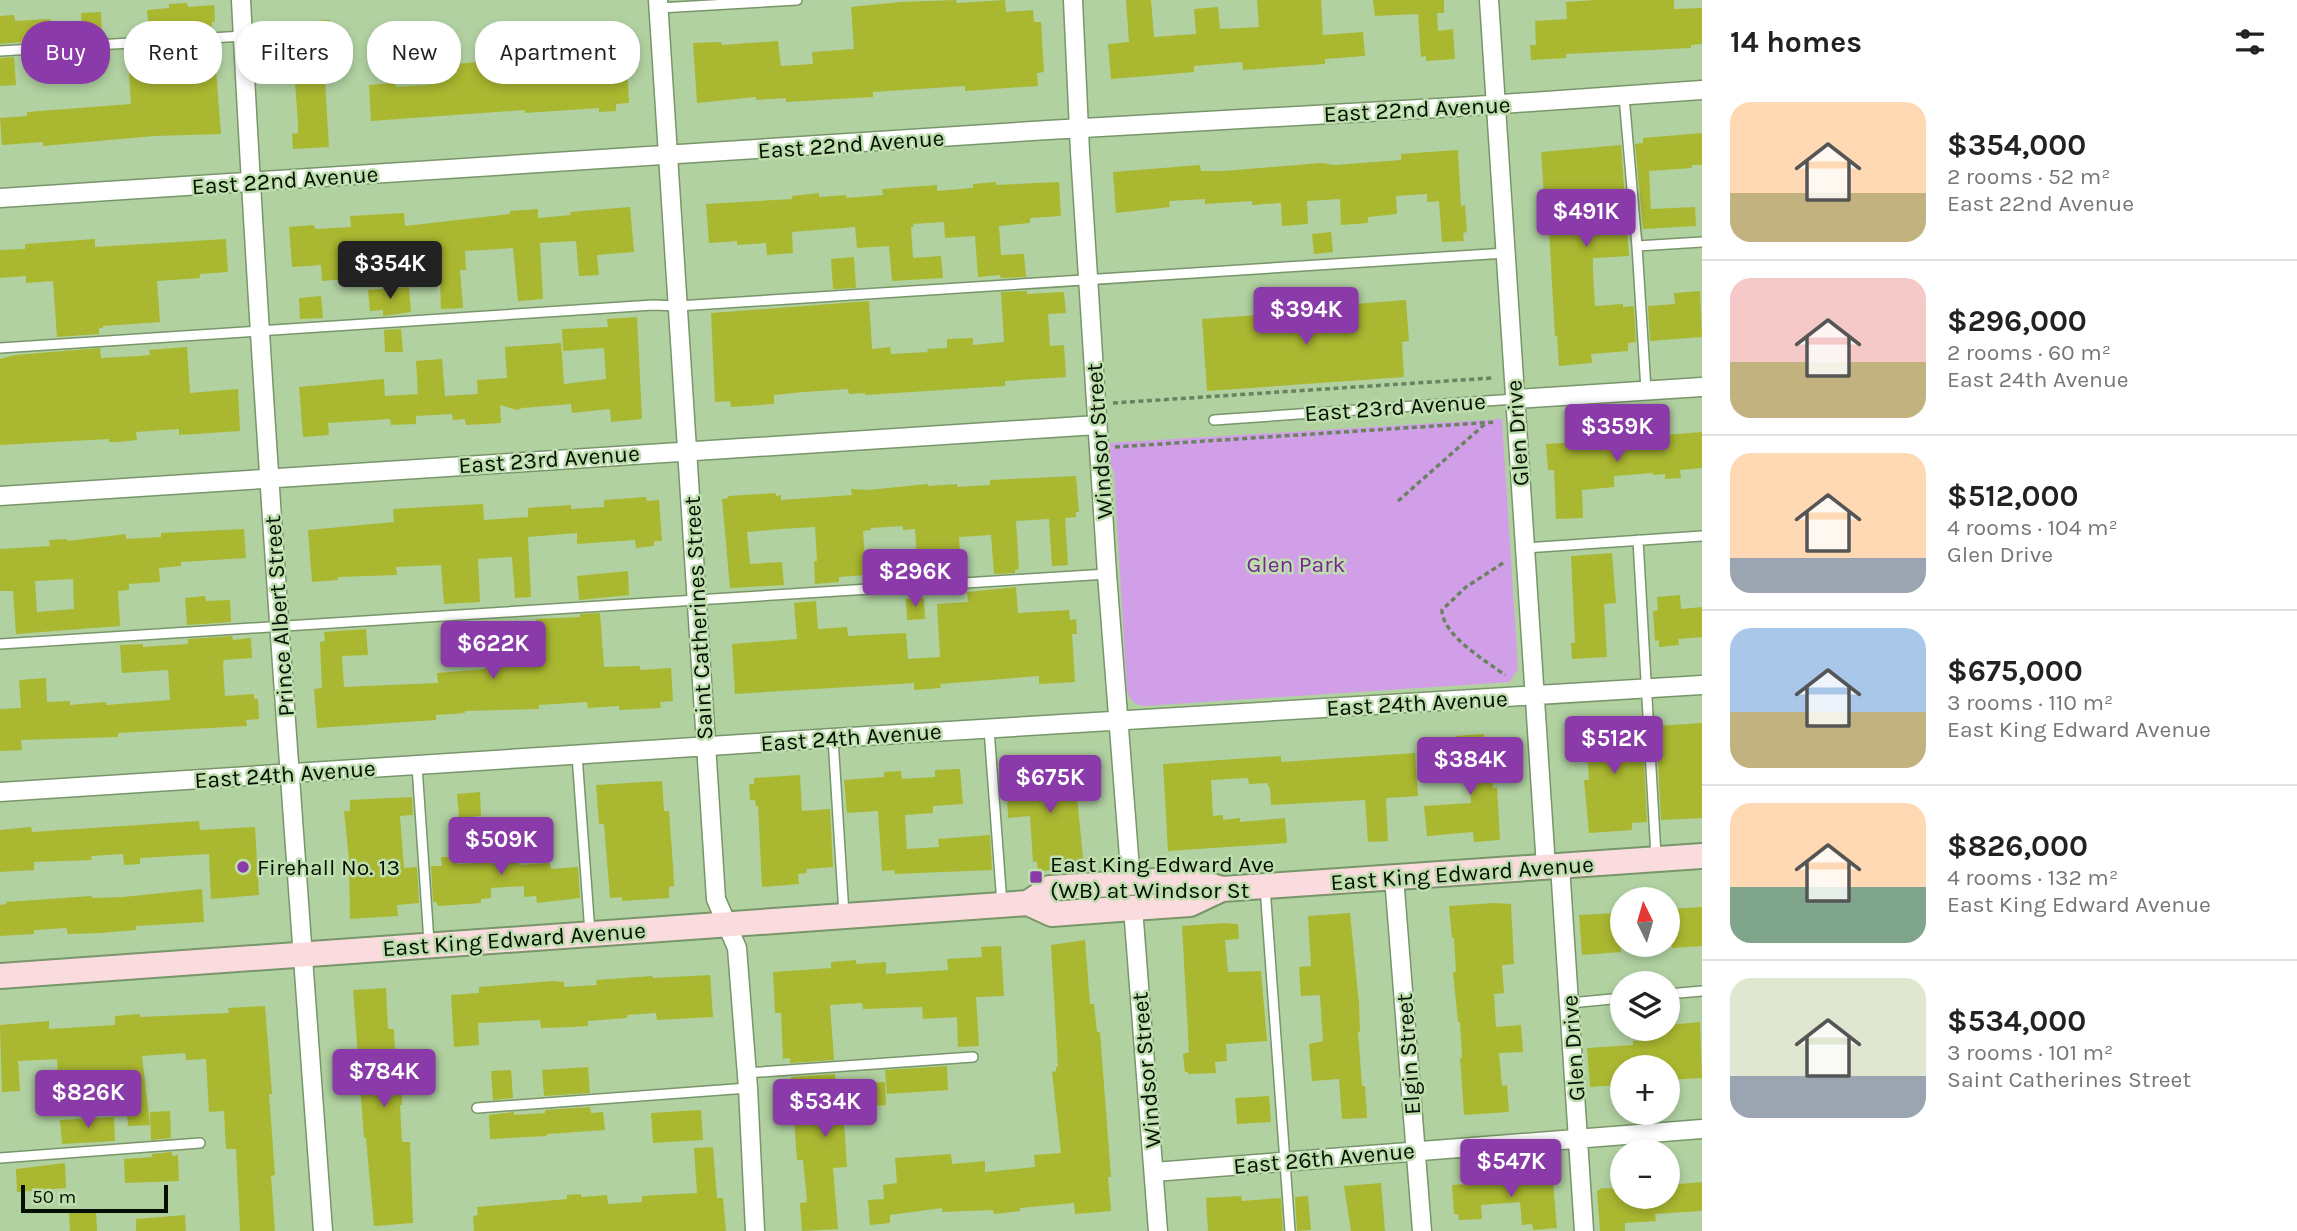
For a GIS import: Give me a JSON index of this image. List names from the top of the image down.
{
  "streets": {
    "main road": ["East King Edward Avenue"],
    "street": [
      "East 22nd Avenue",
      "East 23rd Avenue",
      "Glen Drive",
      "Windsor Street",
      "Prince Albert Street",
      "Saint Catherines Street",
      "East 24th Avenue",
      "Elgin Street",
      "East 26th Avenue"
    ]
  },
  "crossings": [
    ["East 22nd Avenue", "Glen Drive"],
    ["East 22nd Avenue", "Windsor Street"],
    ["East 22nd Avenue", "Prince Albert Street"],
    ["East 22nd Avenue", "Saint Catherines Street"],
    ["East 23rd Avenue", "Glen Drive"],
    ["East 23rd Avenue", "Windsor Street"],
    ["East 23rd Avenue", "Prince Albert Street"],
    ["East 23rd Avenue", "Saint Catherines Street"],
    ["Glen Drive", "East 24th Avenue"],
    ["Glen Drive", "East King Edward Avenue"],
    ["Glen Drive", "East 26th Avenue"],
    ["Windsor Street", "East 24th Avenue"],
    ["Windsor Street", "East King Edward Avenue"],
    ["Windsor Street", "East 26th Avenue"],
    ["Prince Albert Street", "East 24th Avenue"],
    ["Prince Albert Street", "East King Edward Avenue"],
    ["Saint Catherines Street", "East 24th Avenue"],
    ["Saint Catherines Street", "East King Edward Avenue"],
    ["East King Edward Avenue", "Elgin Street"],
    ["Elgin Street", "East 26th Avenue"]
  ],
  "parks": ["Glen Park"],
  "places": {
    "other": ["Firehall No. 13"],
    "transit": ["East King Edward Ave (WB) at Windsor St"]
  },
  "scale_bar": "50 m",
  "north": "top",
  "page": {
    "heading": "14 homes",
    "chip": [
      "Buy",
      "Rent",
      "Filters",
      "New",
      "Apartment"
    ],
    "list": [
      {
        "name": "$354,000",
        "note": "2 rooms · 52 m² · East 22nd Avenue"
      },
      {
        "name": "$296,000",
        "note": "2 rooms · 60 m² · East 24th Avenue"
      },
      {
        "name": "$512,000",
        "note": "4 rooms · 104 m² · Glen Drive"
      },
      {
        "name": "$675,000",
        "note": "3 rooms · 110 m² · East King Edward Avenue"
      },
      {
        "name": "$826,000",
        "note": "4 rooms · 132 m² · East King Edward Avenue"
      },
      {
        "name": "$534,000",
        "note": "3 rooms · 101 m² · Saint Catherines Street"
      }
    ],
    "price": [
      "$491K",
      "$354K",
      "$394K",
      "$359K",
      "$296K",
      "$622K",
      "$512K",
      "$384K",
      "$675K",
      "$509K",
      "$784K",
      "$826K",
      "$534K",
      "$547K"
    ],
    "map_buttons": ["+", "−"],
    "scale": "50 m"
  }
}
